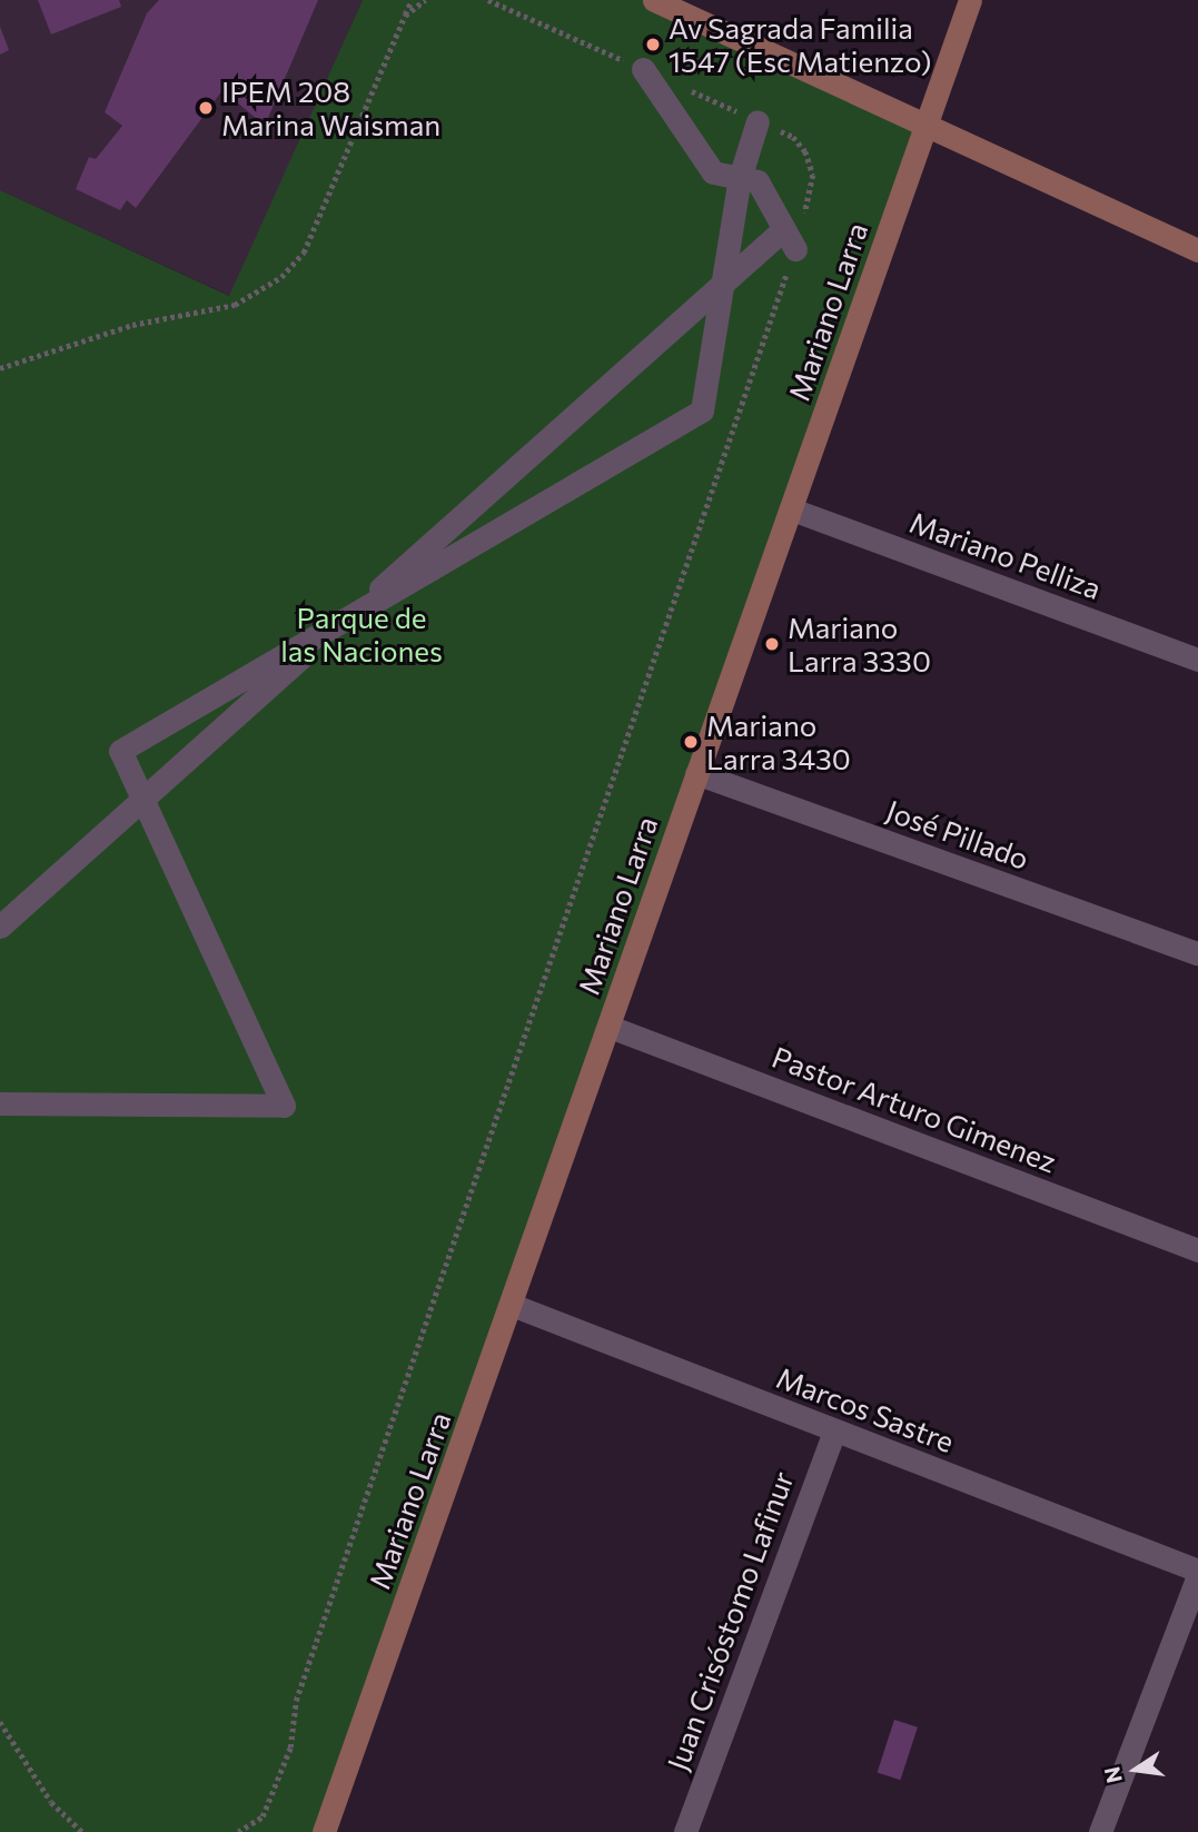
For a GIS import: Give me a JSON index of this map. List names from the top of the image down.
{
  "streets": {
    "main road": ["Mariano Larra"],
    "street": [
      "Mariano Pelliza",
      "José Pillado",
      "Pastor Arturo Gimenez",
      "Marcos Sastre",
      "Juan Crisóstomo Lafinur"
    ]
  },
  "crossings": [
    ["Mariano Larra", "Mariano Pelliza"],
    ["Mariano Larra", "José Pillado"],
    ["Mariano Larra", "Pastor Arturo Gimenez"],
    ["Mariano Larra", "Marcos Sastre"],
    ["Marcos Sastre", "Juan Crisóstomo Lafinur"]
  ],
  "parks": ["Parque de las Naciones"],
  "places": [
    "Av Sagrada Familia 1547 (Esc Matienzo)",
    "IPEM 208 Marina Waisman",
    "Mariano Larra 3330",
    "Mariano Larra 3430"
  ],
  "north": "left"
}
